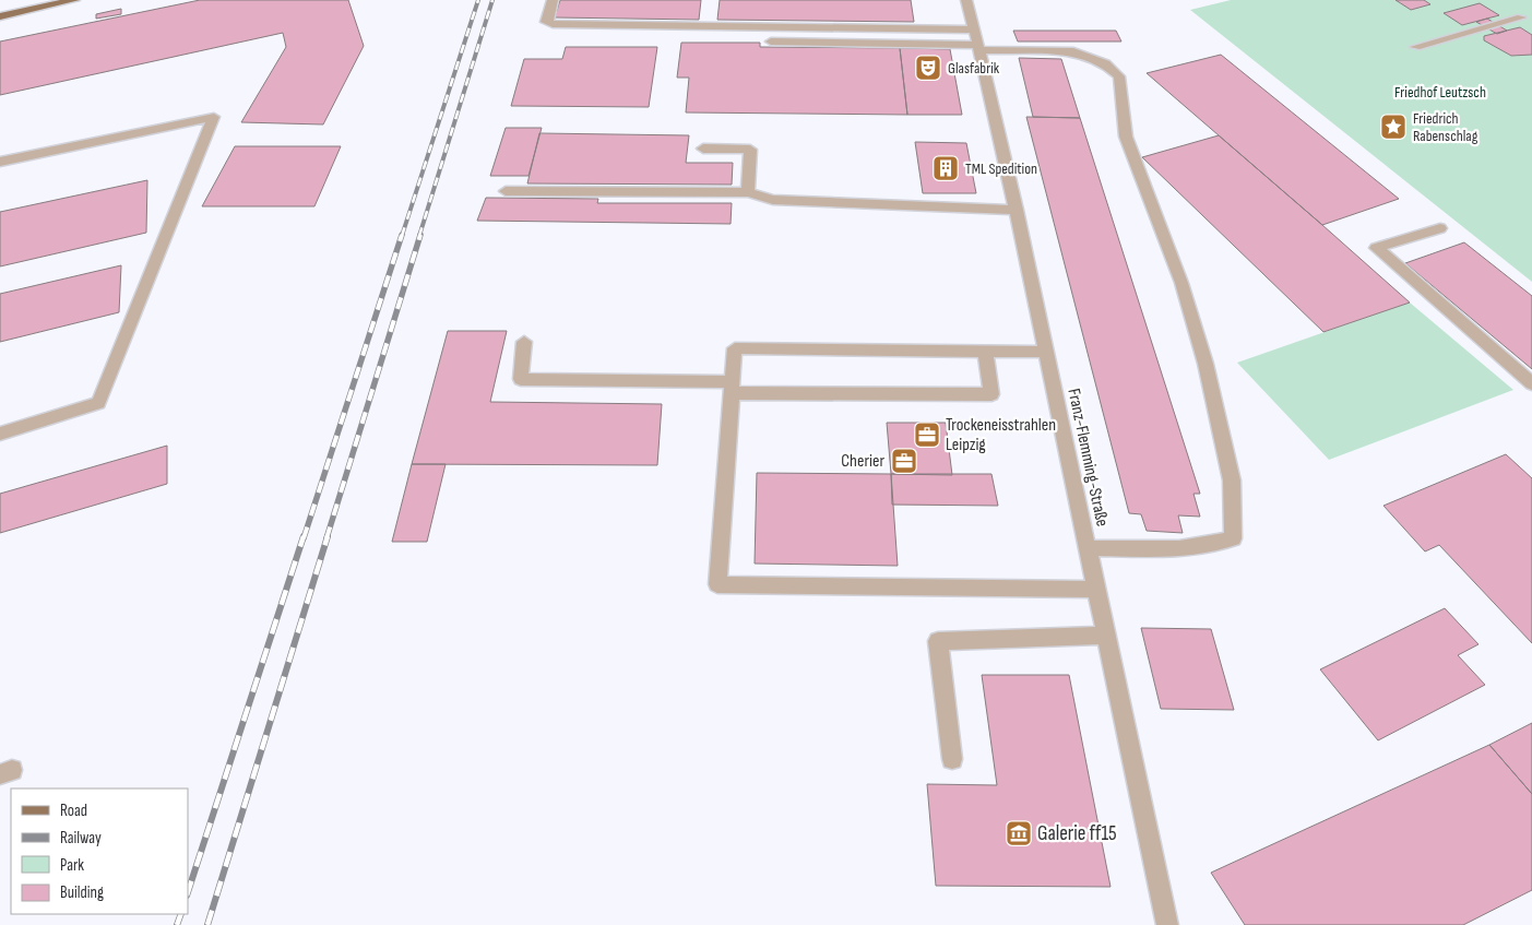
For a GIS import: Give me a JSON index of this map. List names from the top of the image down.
{
  "streets": {
    "street": ["Franz-Flemming-Straße"]
  },
  "parks": ["Friedhof Leutzsch"],
  "places": {
    "theatre": ["Glasfabrik"],
    "place": ["Friedrich Rabenschlag"],
    "building": ["TML Spedition"],
    "office": ["Trockeneisstrahlen Leipzig", "Cherier"],
    "museum": ["Galerie ff15"]
  },
  "legend": [
    "Road",
    "Railway",
    "Park",
    "Building"
  ]
}
